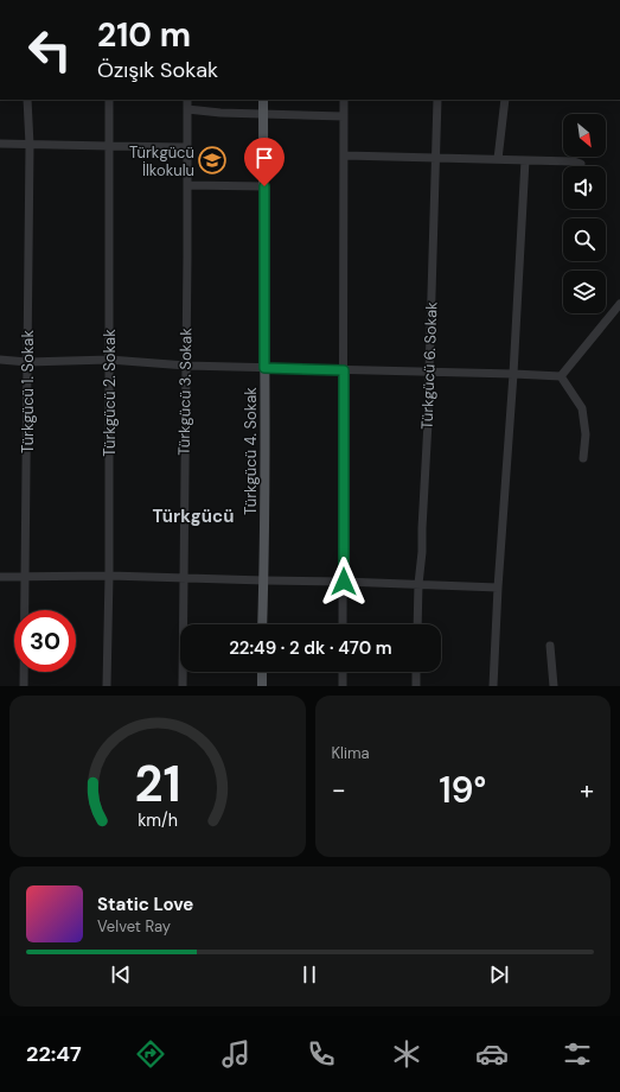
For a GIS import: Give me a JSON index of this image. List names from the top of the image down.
{
  "streets": {
    "main road": ["Türkgücü 4. Sokak"],
    "street": [
      "Türkgücü 6. Sokak",
      "Türkgücü 1. Sokak",
      "Türkgücü 3. Sokak",
      "Türkgücü 2. Sokak"
    ]
  },
  "districts": ["Türkgücü"],
  "places": {
    "school or university": ["Türkgücü İlkokulu"]
  },
  "north": "bottom right",
  "page": {
    "turn": ["210 m", "Özışık Sokak"],
    "limit": "30",
    "trip": "22:49 · 2 dk · 470 m",
    "tile": "Klima",
    "heat": ["−", "19°", "+"],
    "song": ["Static Love", "Velvet Ray"],
    "tabs": "22:47",
    "gauge": ["21", "km/h"]
  }
}
